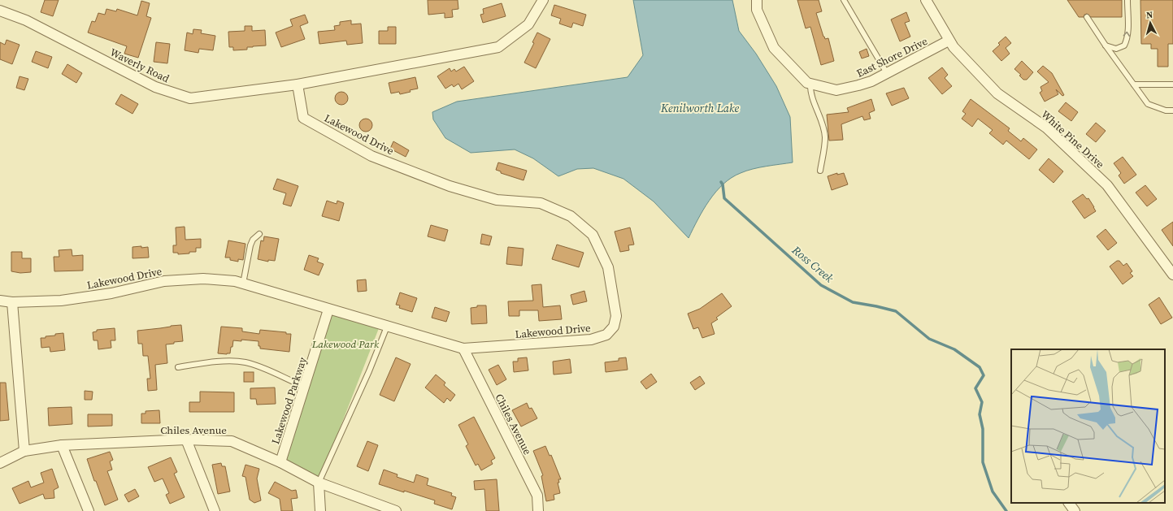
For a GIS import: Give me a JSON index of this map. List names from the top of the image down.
{
  "streets": {
    "street": [
      "East Shore Drive",
      "Waverly Road",
      "Lakewood Drive",
      "White Pine Drive",
      "Lakewood Parkway",
      "Chiles Avenue"
    ]
  },
  "crossings": [
    ["East Shore Drive", "White Pine Drive"],
    ["Waverly Road", "Lakewood Drive"],
    ["Lakewood Drive", "Lakewood Parkway"],
    ["Lakewood Drive", "Chiles Avenue"],
    ["Lakewood Parkway", "Chiles Avenue"]
  ],
  "water": ["Kenilworth Lake", "Ross Creek"],
  "parks": ["Lakewood Park"],
  "north": "top"
}
